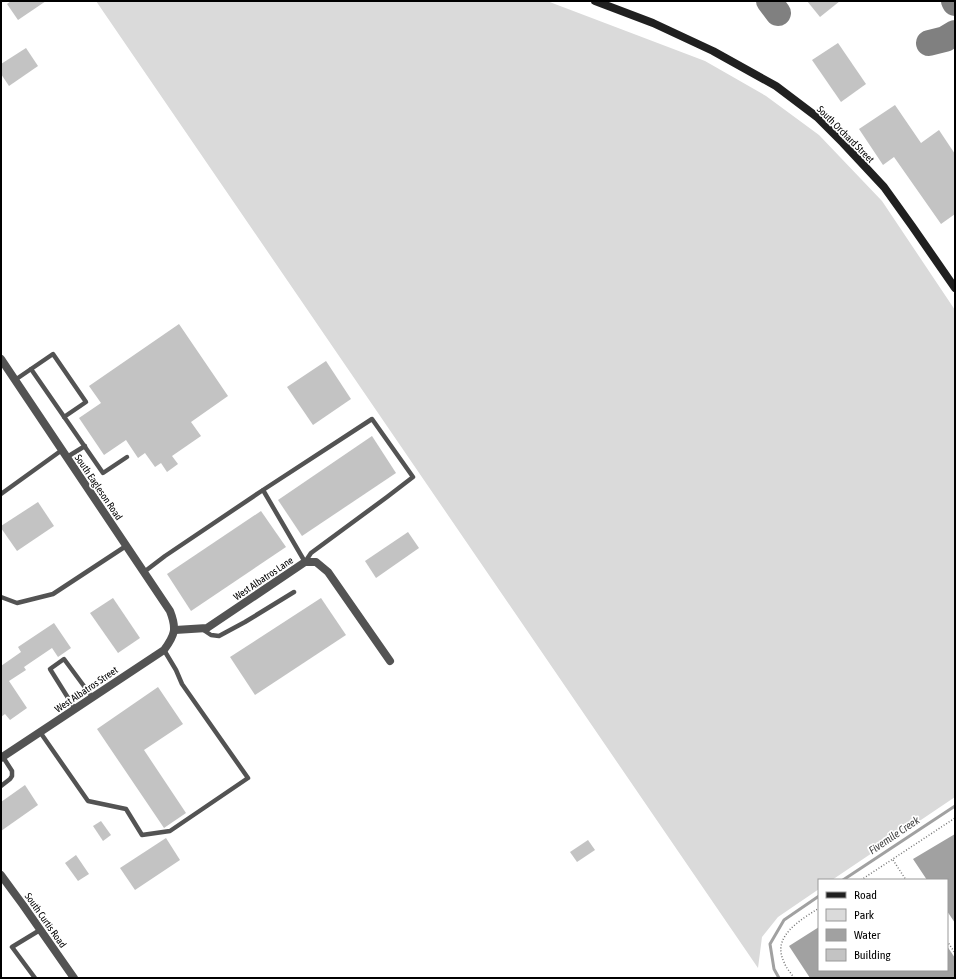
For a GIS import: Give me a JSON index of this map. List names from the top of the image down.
{
  "streets": {
    "main road": ["South Orchard Street"],
    "street": [
      "South Eagleson Road",
      "West Albatros Lane",
      "West Albatros Street",
      "South Curtis Road"
    ]
  },
  "crossings": [
    ["South Eagleson Road", "West Albatros Lane"],
    ["South Eagleson Road", "West Albatros Street"],
    ["West Albatros Lane", "West Albatros Street"]
  ],
  "water": ["Fivemile Creek"],
  "legend": [
    "Road",
    "Park",
    "Water",
    "Building"
  ]
}
